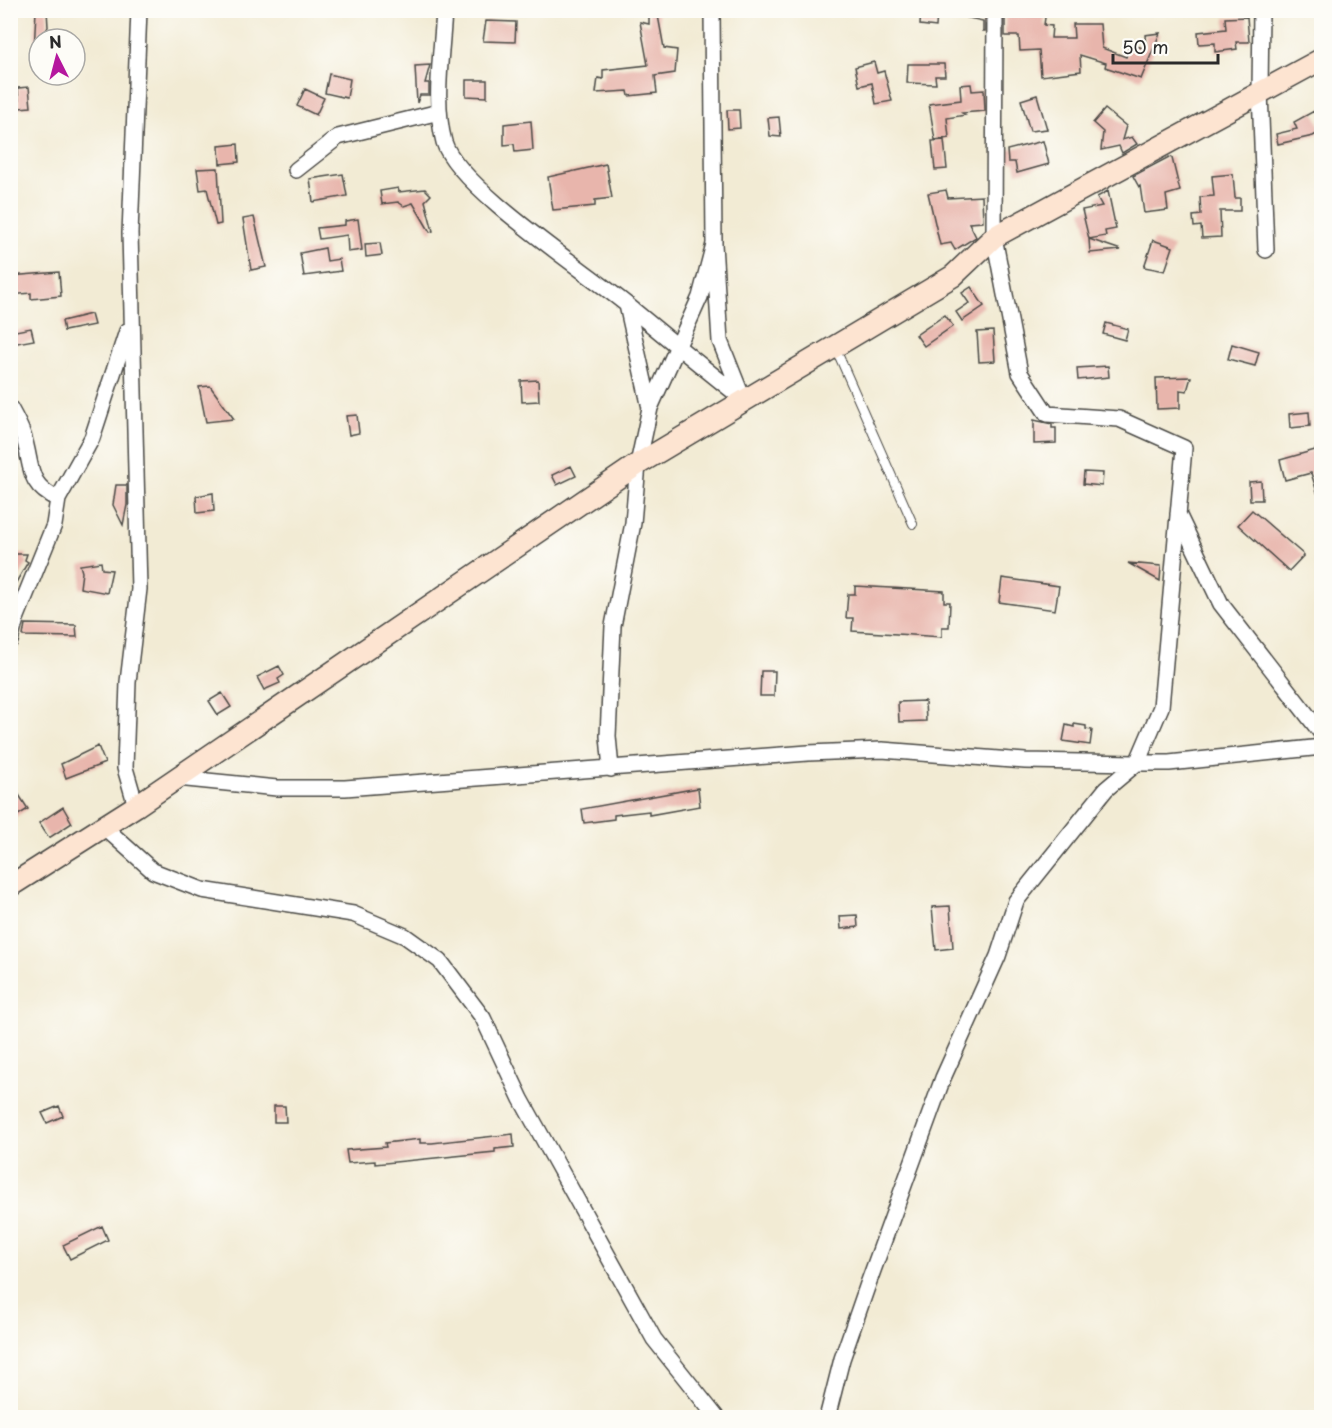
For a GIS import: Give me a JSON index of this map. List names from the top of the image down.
{
  "scale_bar": "50 m",
  "north": "top"
}
